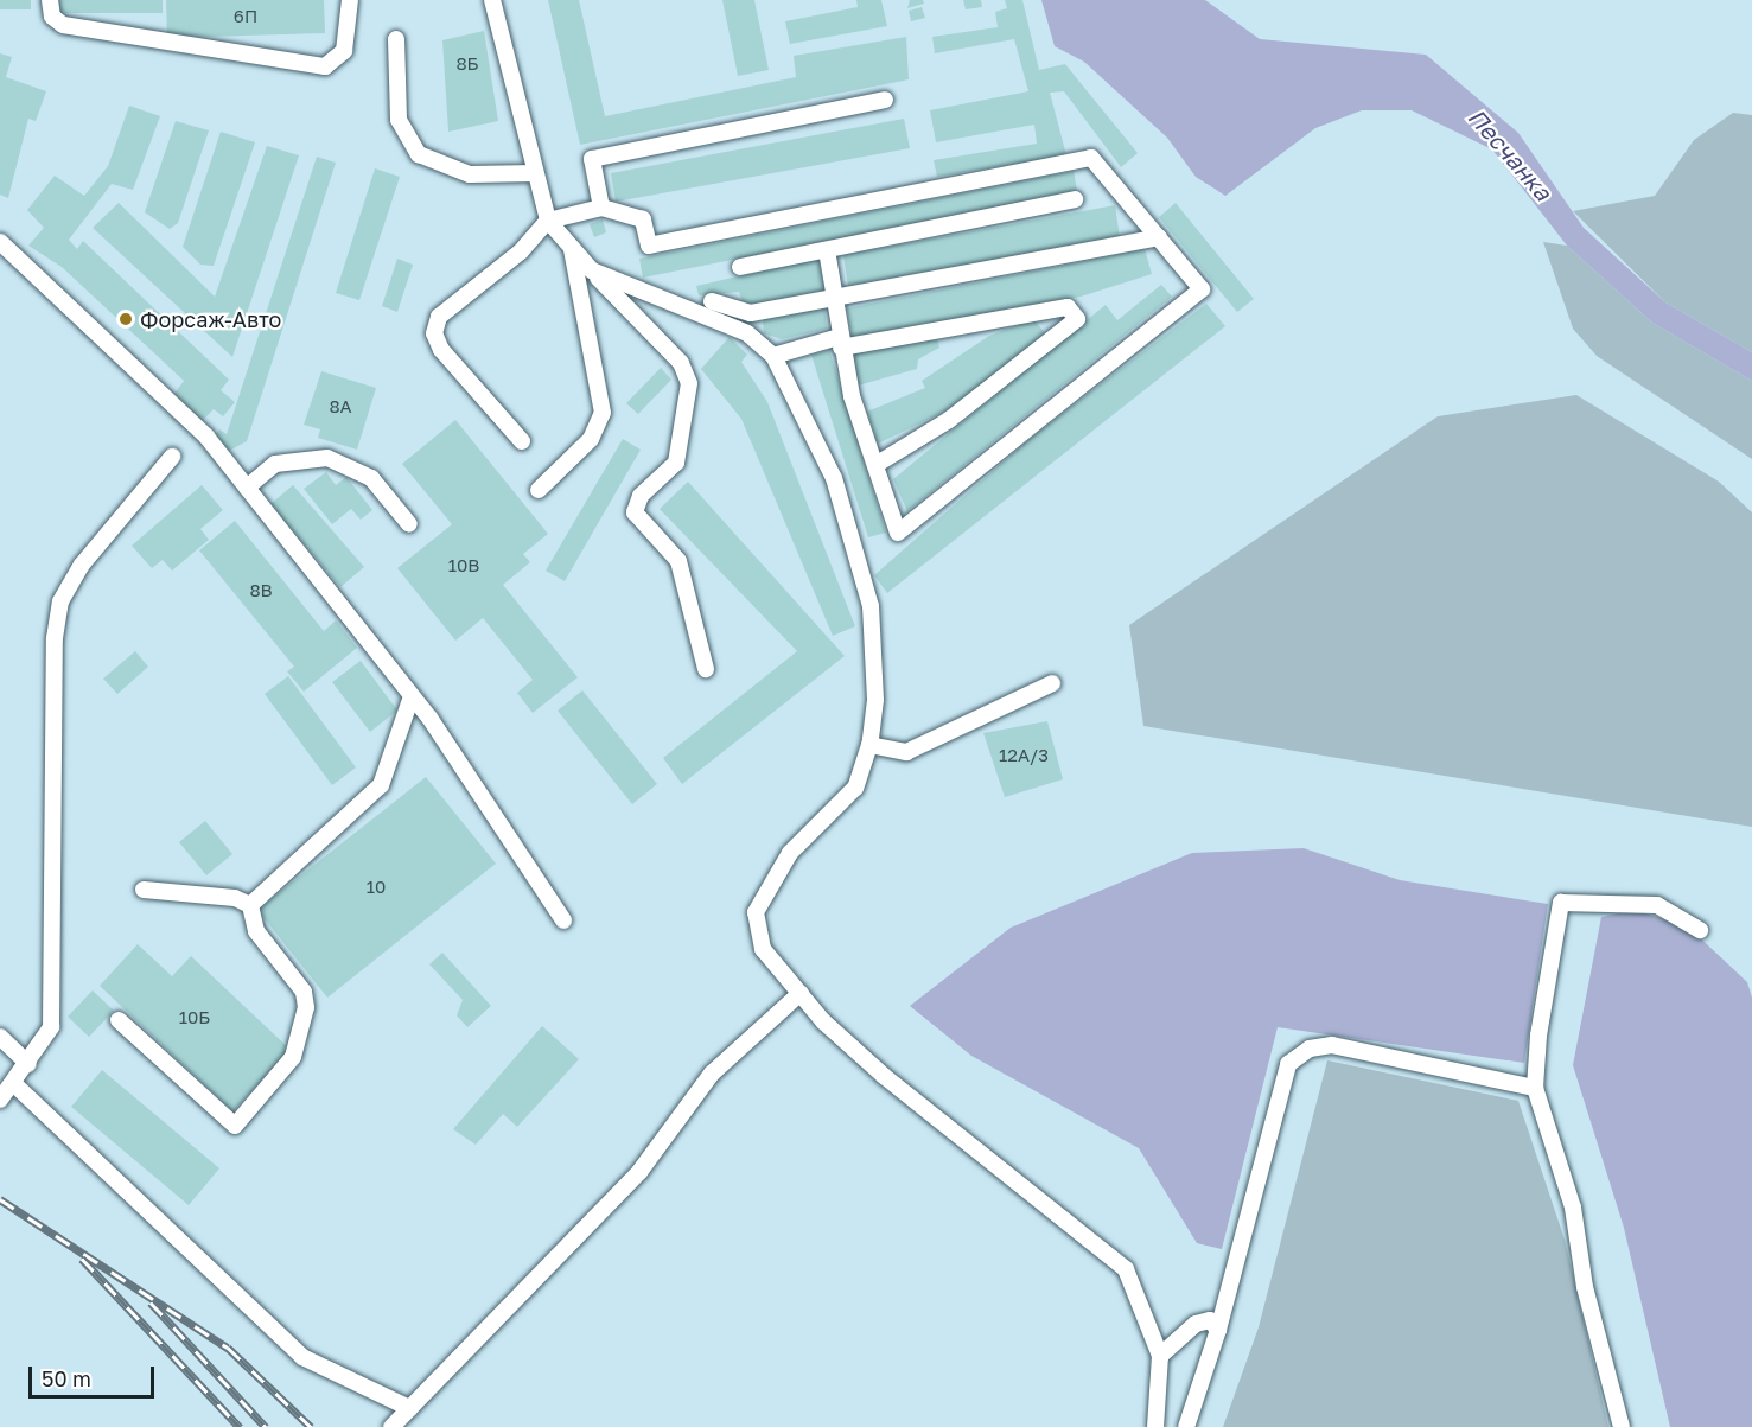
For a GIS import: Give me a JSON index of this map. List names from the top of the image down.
{
  "water": ["Песчанка"],
  "places": ["Форсаж-Авто"],
  "house_numbers": [
    "6П",
    "8Б",
    "8А",
    "10В",
    "8В",
    "12А/3",
    "10",
    "10Б"
  ],
  "scale_bar": "50 m"
}
